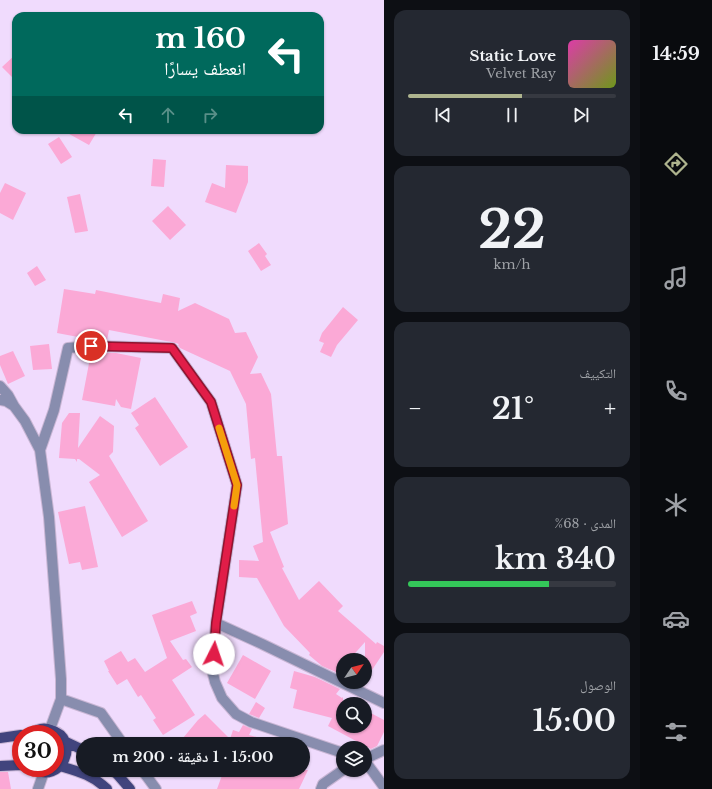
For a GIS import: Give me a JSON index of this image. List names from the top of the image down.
{
  "north": "top right",
  "page": {
    "tabs": "14:59",
    "turn": ["160 m", "انعطف يسارًا"],
    "song": ["Static Love", "Velvet Ray"],
    "tile": [
      ["22", "km/h"],
      "التكييف",
      ["المدى · 68%", "340 km"],
      ["الوصول", "15:00"]
    ],
    "heat": ["−", "21°", "+"],
    "limit": "30",
    "trip": "15:00 · 1 دقيقة · 200 m"
  }
}
